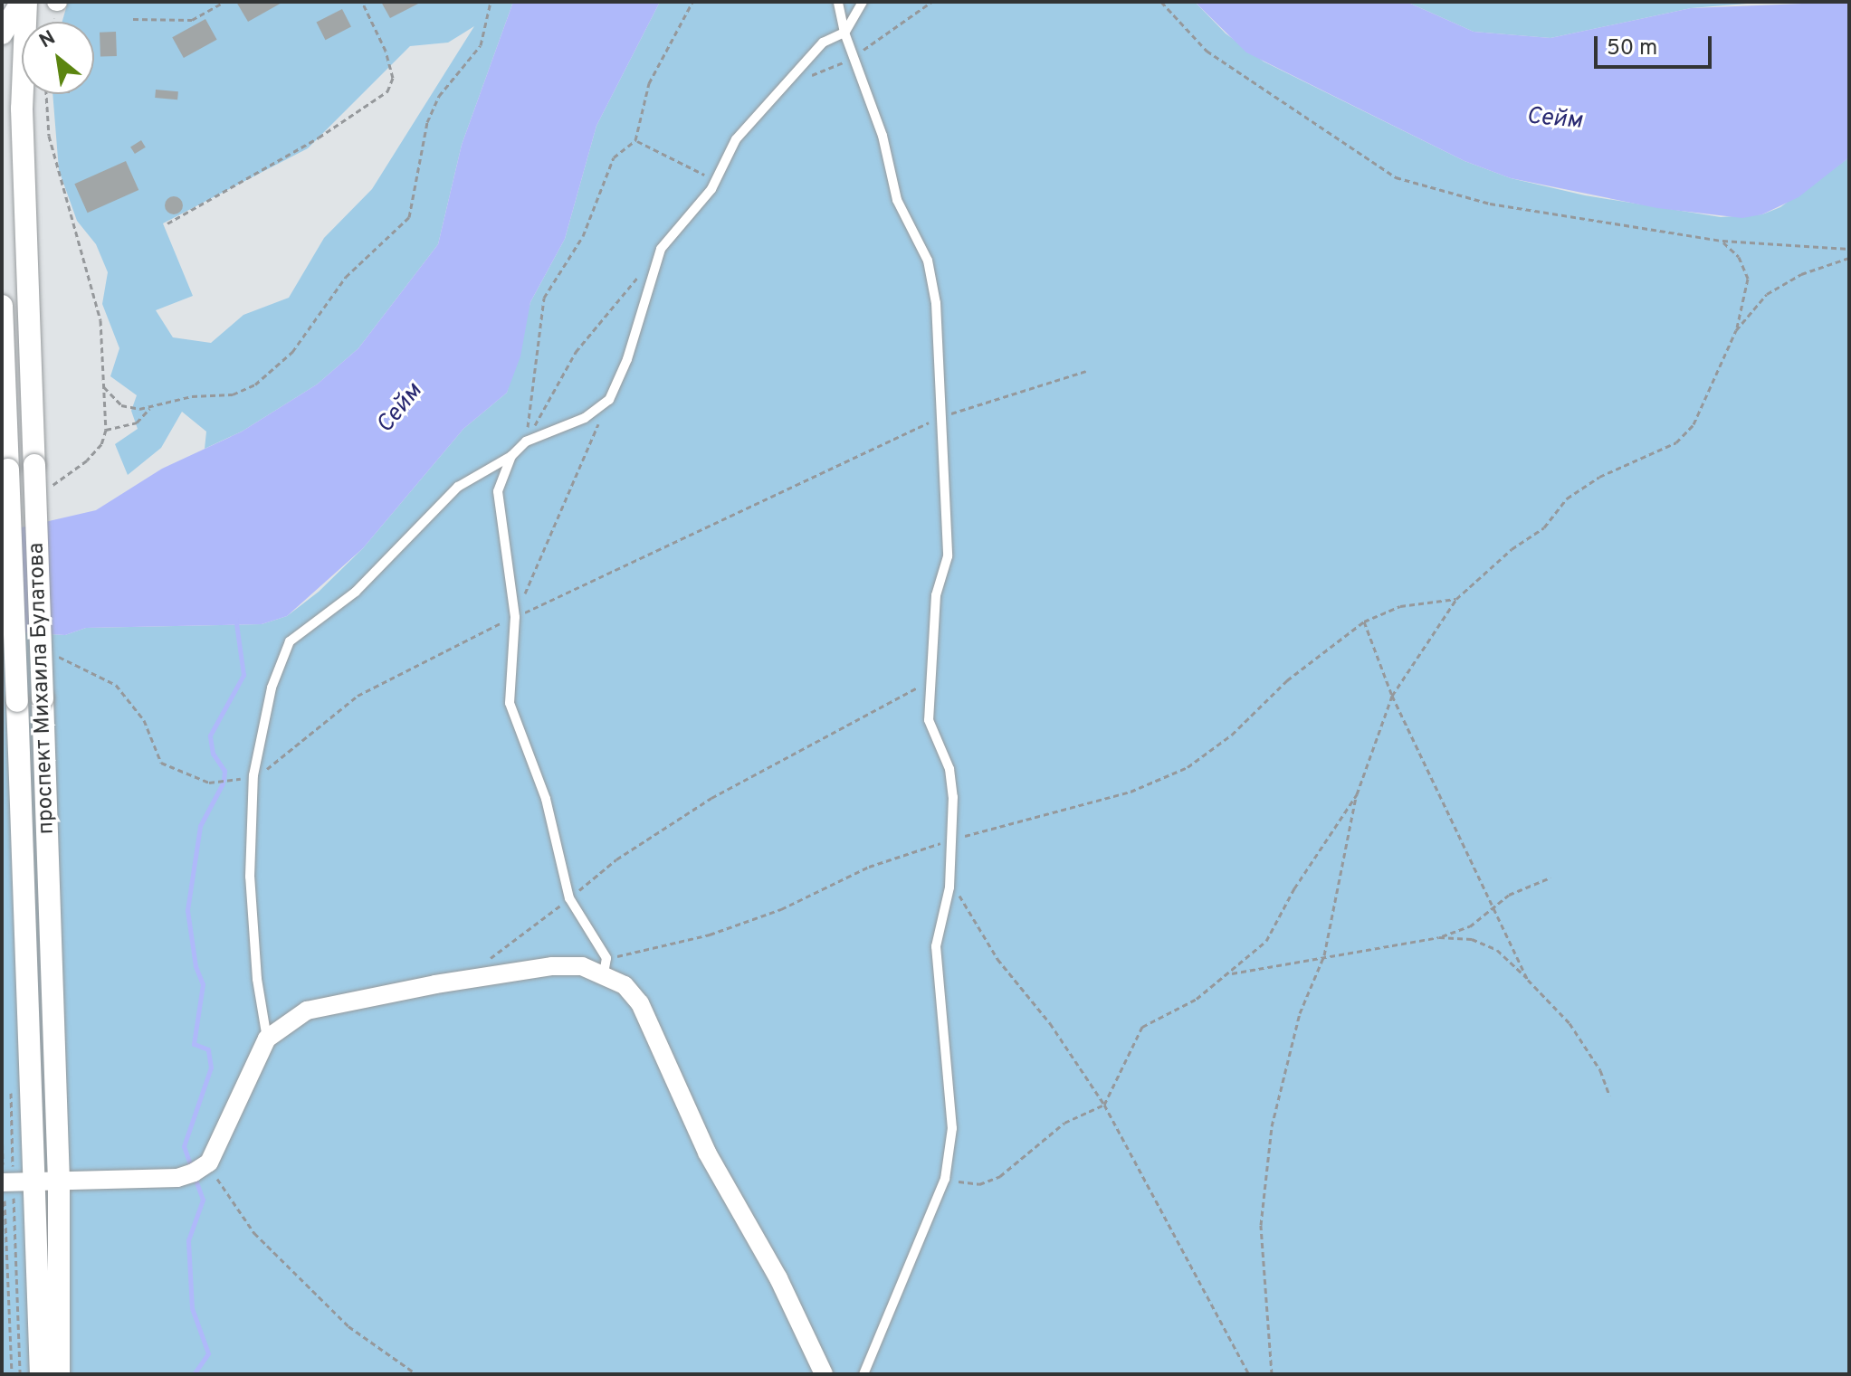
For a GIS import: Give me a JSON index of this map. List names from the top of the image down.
{
  "streets": {
    "street": ["проспект Михаила Булатова"]
  },
  "water": ["Сейм"],
  "scale_bar": "50 m",
  "north": "top left"
}
